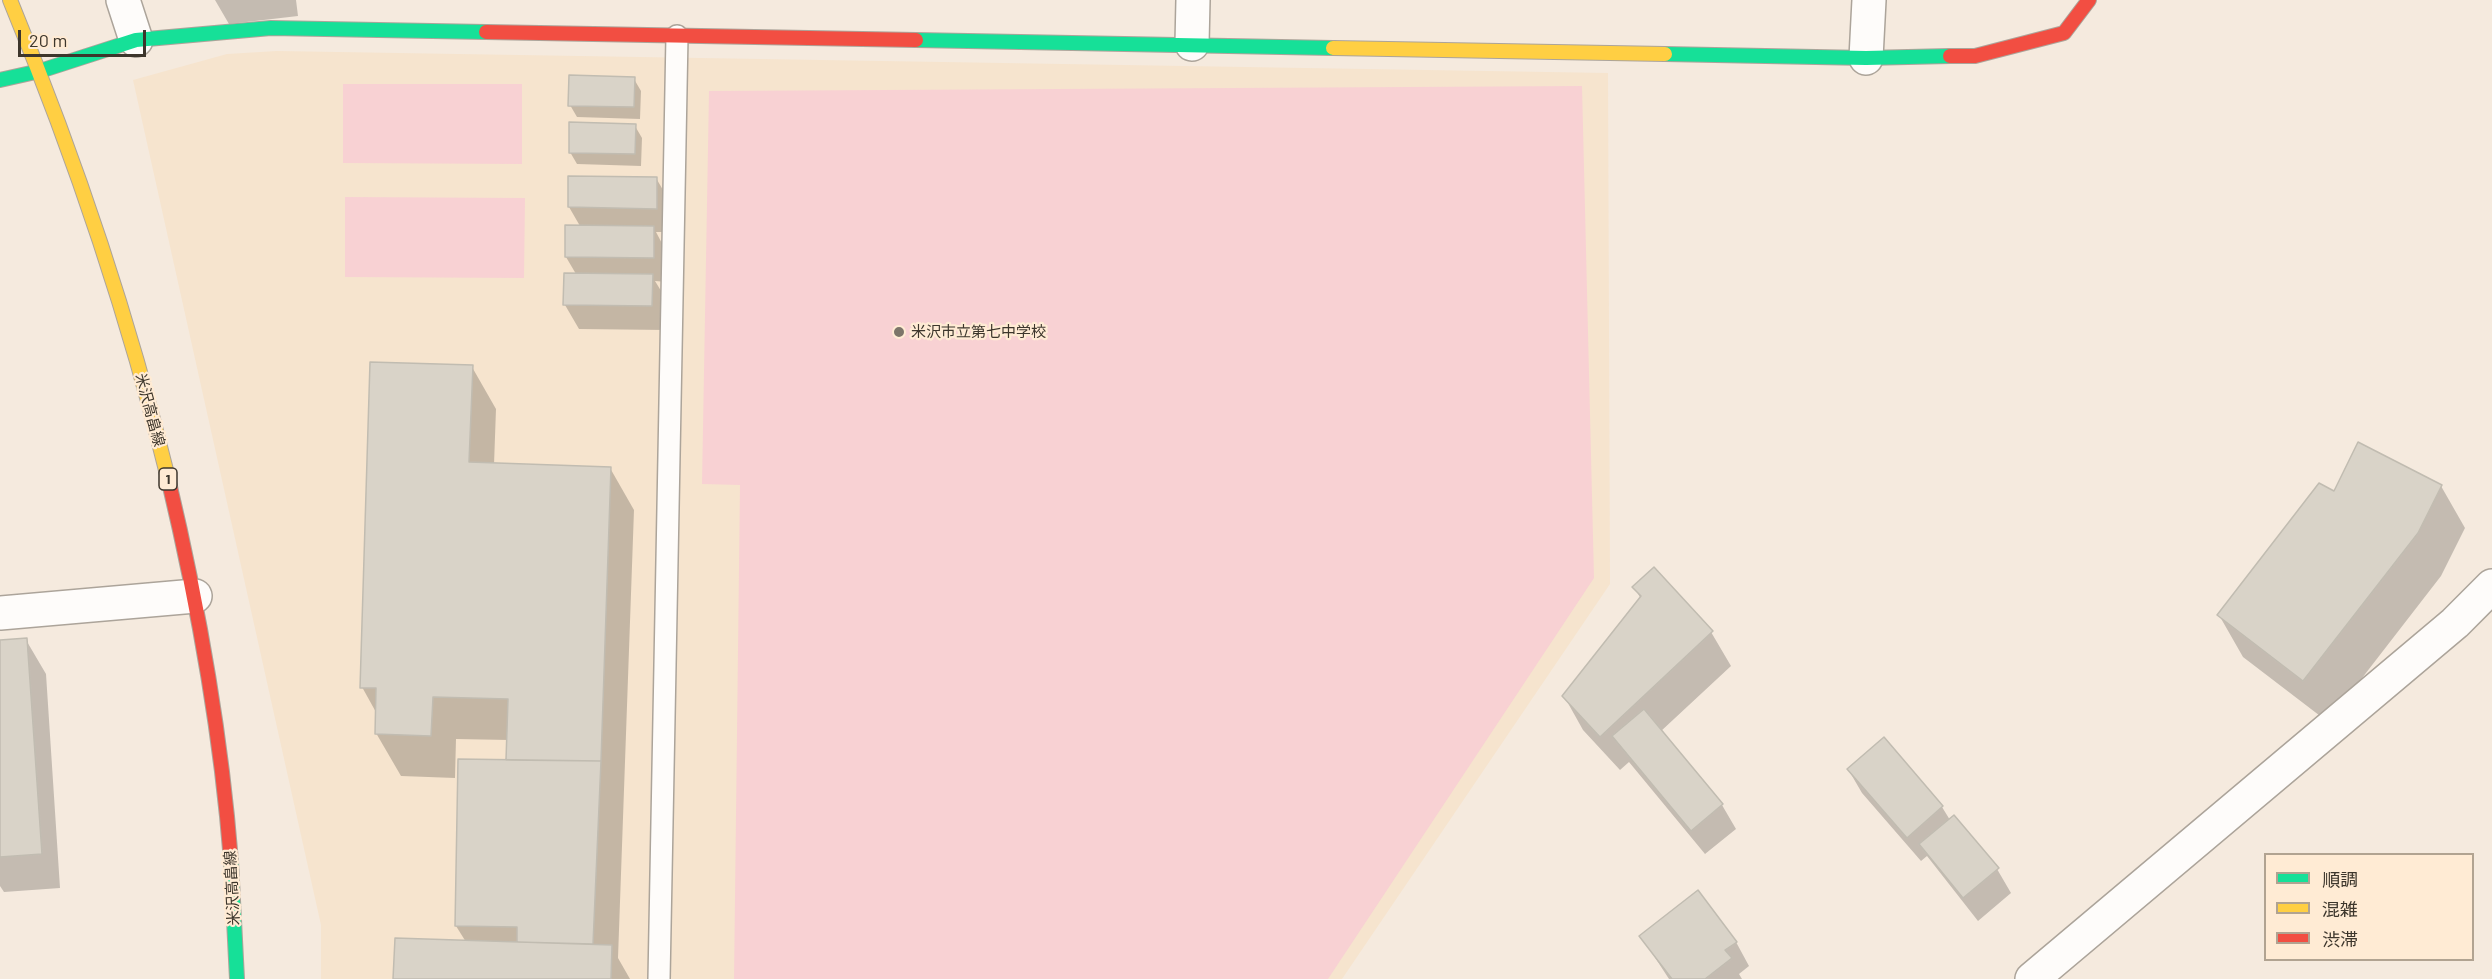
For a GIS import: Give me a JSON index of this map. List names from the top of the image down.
{
  "streets": {
    "street": ["米沢高畠線", "1"]
  },
  "places": ["米沢市立第七中学校"],
  "legend": ["順調", "混雑", "渋滞"],
  "scale_bar": "20 m"
}
